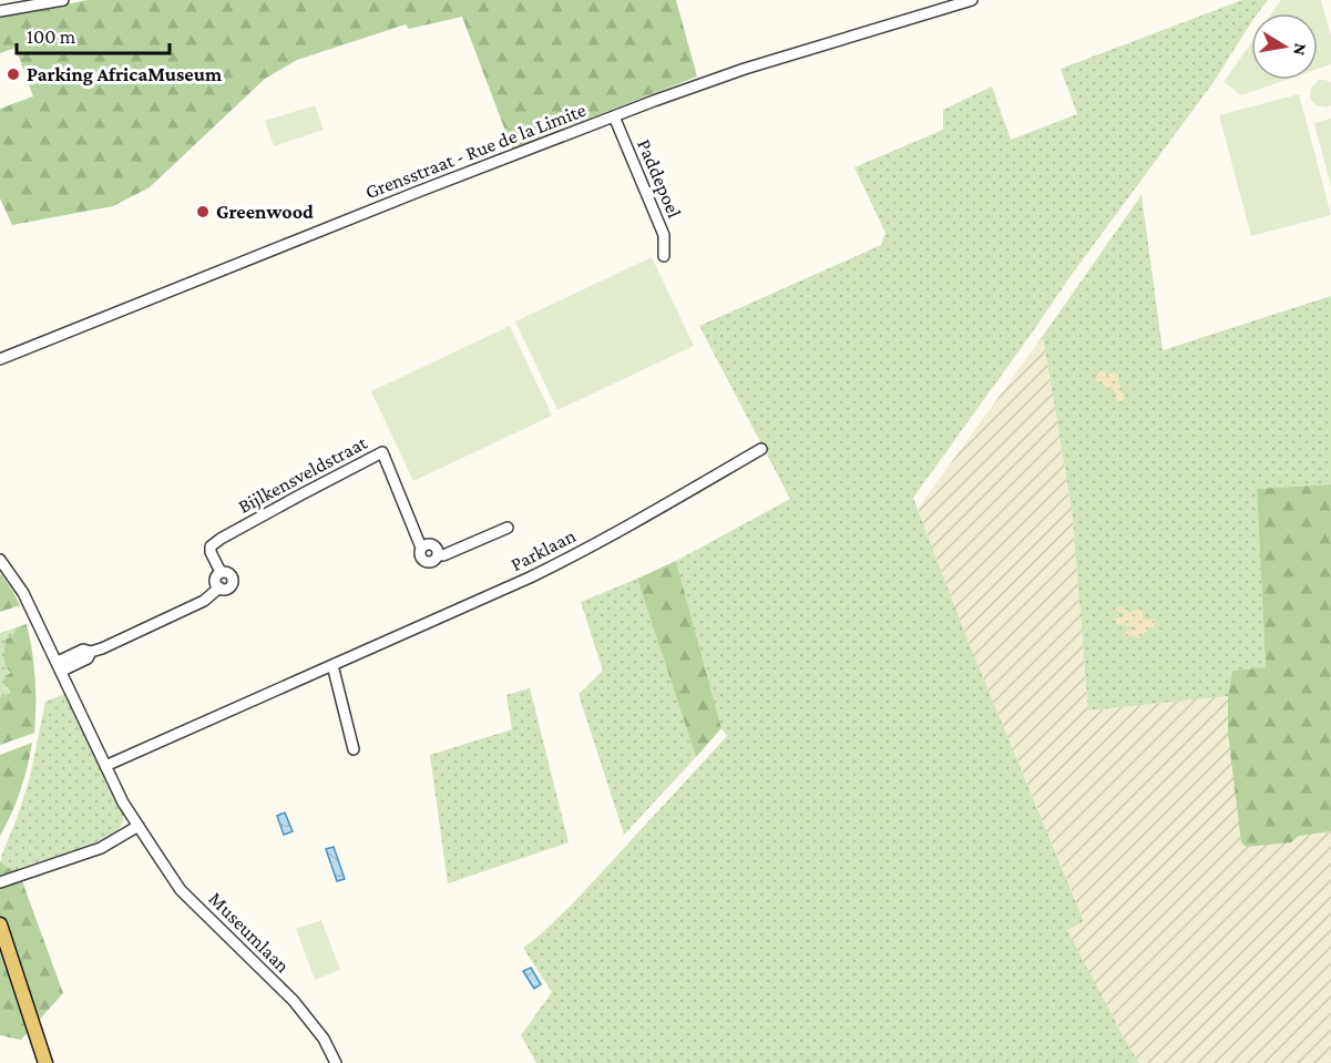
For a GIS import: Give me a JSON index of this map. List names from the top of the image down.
{
  "streets": {
    "street": [
      "Grensstraat - Rue de la Limite",
      "Paddepoel",
      "Bijlkensveldstraat",
      "Parklaan",
      "Museumlaan"
    ]
  },
  "crossings": [
    ["Grensstraat - Rue de la Limite", "Paddepoel"],
    ["Bijlkensveldstraat", "Museumlaan"],
    ["Parklaan", "Museumlaan"]
  ],
  "places": ["Parking AfricaMuseum", "Greenwood"],
  "scale_bar": "100 m",
  "north": "right"
}
